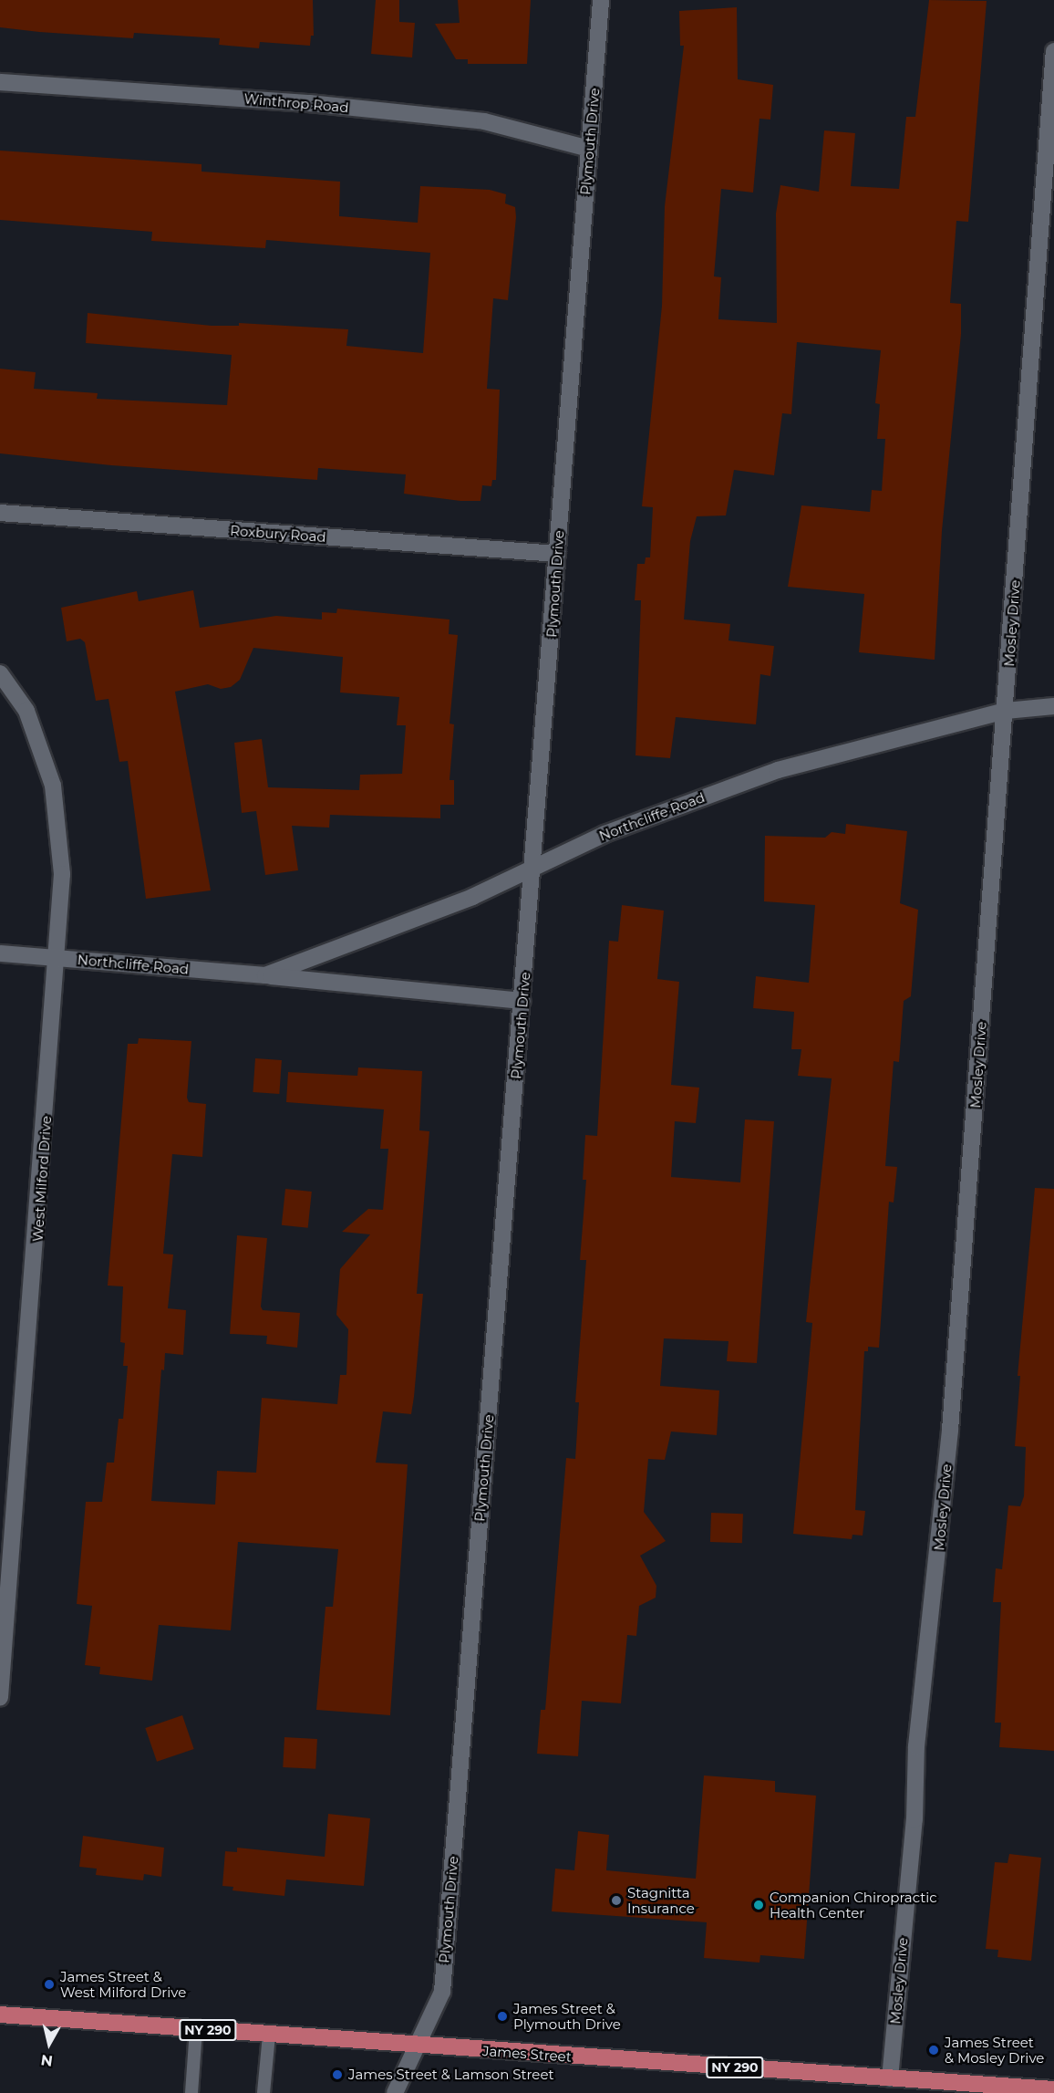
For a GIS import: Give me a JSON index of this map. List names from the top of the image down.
{
  "streets": {
    "main road": ["NY 290", "James Street"],
    "street": [
      "Winthrop Road",
      "Plymouth Drive",
      "Roxbury Road",
      "Mosley Drive",
      "Northcliffe Road",
      "West Milford Drive"
    ]
  },
  "crossings": [
    ["Winthrop Road", "Plymouth Drive"],
    ["Plymouth Drive", "Roxbury Road"],
    ["Plymouth Drive", "Northcliffe Road"],
    ["Plymouth Drive", "James Street"],
    ["Mosley Drive", "Northcliffe Road"],
    ["Mosley Drive", "James Street"],
    ["Northcliffe Road", "West Milford Drive"]
  ],
  "places": [
    "Stagnitta Insurance",
    "Companion Chiropractic Health Center",
    "James Street & West Milford Drive",
    "James Street & Plymouth Drive",
    "James Street & Mosley Drive",
    "James Street & Lamson Street"
  ],
  "north": "bottom"
}
